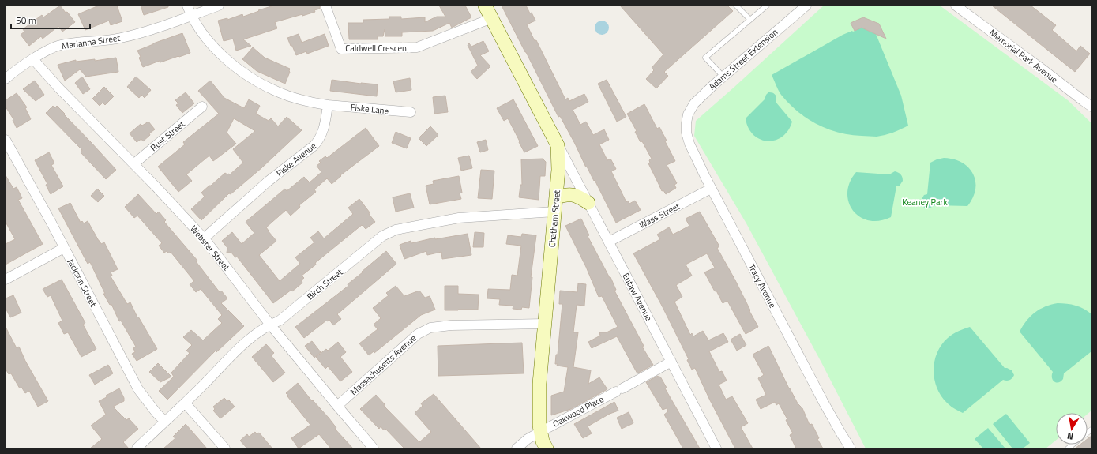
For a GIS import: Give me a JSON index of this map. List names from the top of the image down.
{
  "streets": {
    "main road": ["Chatham Street"],
    "street": [
      "Marianna Street",
      "Caldwell Crescent",
      "Memorial Park Avenue",
      "Adams Street Extension",
      "Fiske Lane",
      "Rust Street",
      "Fiske Avenue",
      "Wass Street",
      "Webster Street",
      "Jackson Street",
      "Birch Street",
      "Tracy Avenue",
      "Eutaw Avenue",
      "Massachusetts Avenue",
      "Oakwood Place"
    ]
  },
  "crossings": [
    ["Marianna Street", "Webster Street"],
    ["Caldwell Crescent", "Chatham Street"],
    ["Adams Street Extension", "Tracy Avenue"],
    ["Fiske Lane", "Fiske Avenue"],
    ["Rust Street", "Webster Street"],
    ["Fiske Avenue", "Webster Street"],
    ["Wass Street", "Tracy Avenue"],
    ["Wass Street", "Eutaw Avenue"],
    ["Chatham Street", "Birch Street"],
    ["Chatham Street", "Eutaw Avenue"],
    ["Chatham Street", "Massachusetts Avenue"],
    ["Chatham Street", "Oakwood Place"],
    ["Webster Street", "Birch Street"],
    ["Webster Street", "Massachusetts Avenue"],
    ["Jackson Street", "Birch Street"],
    ["Eutaw Avenue", "Oakwood Place"]
  ],
  "parks": ["Keaney Park"],
  "scale_bar": "50 m",
  "north": "bottom"
}
